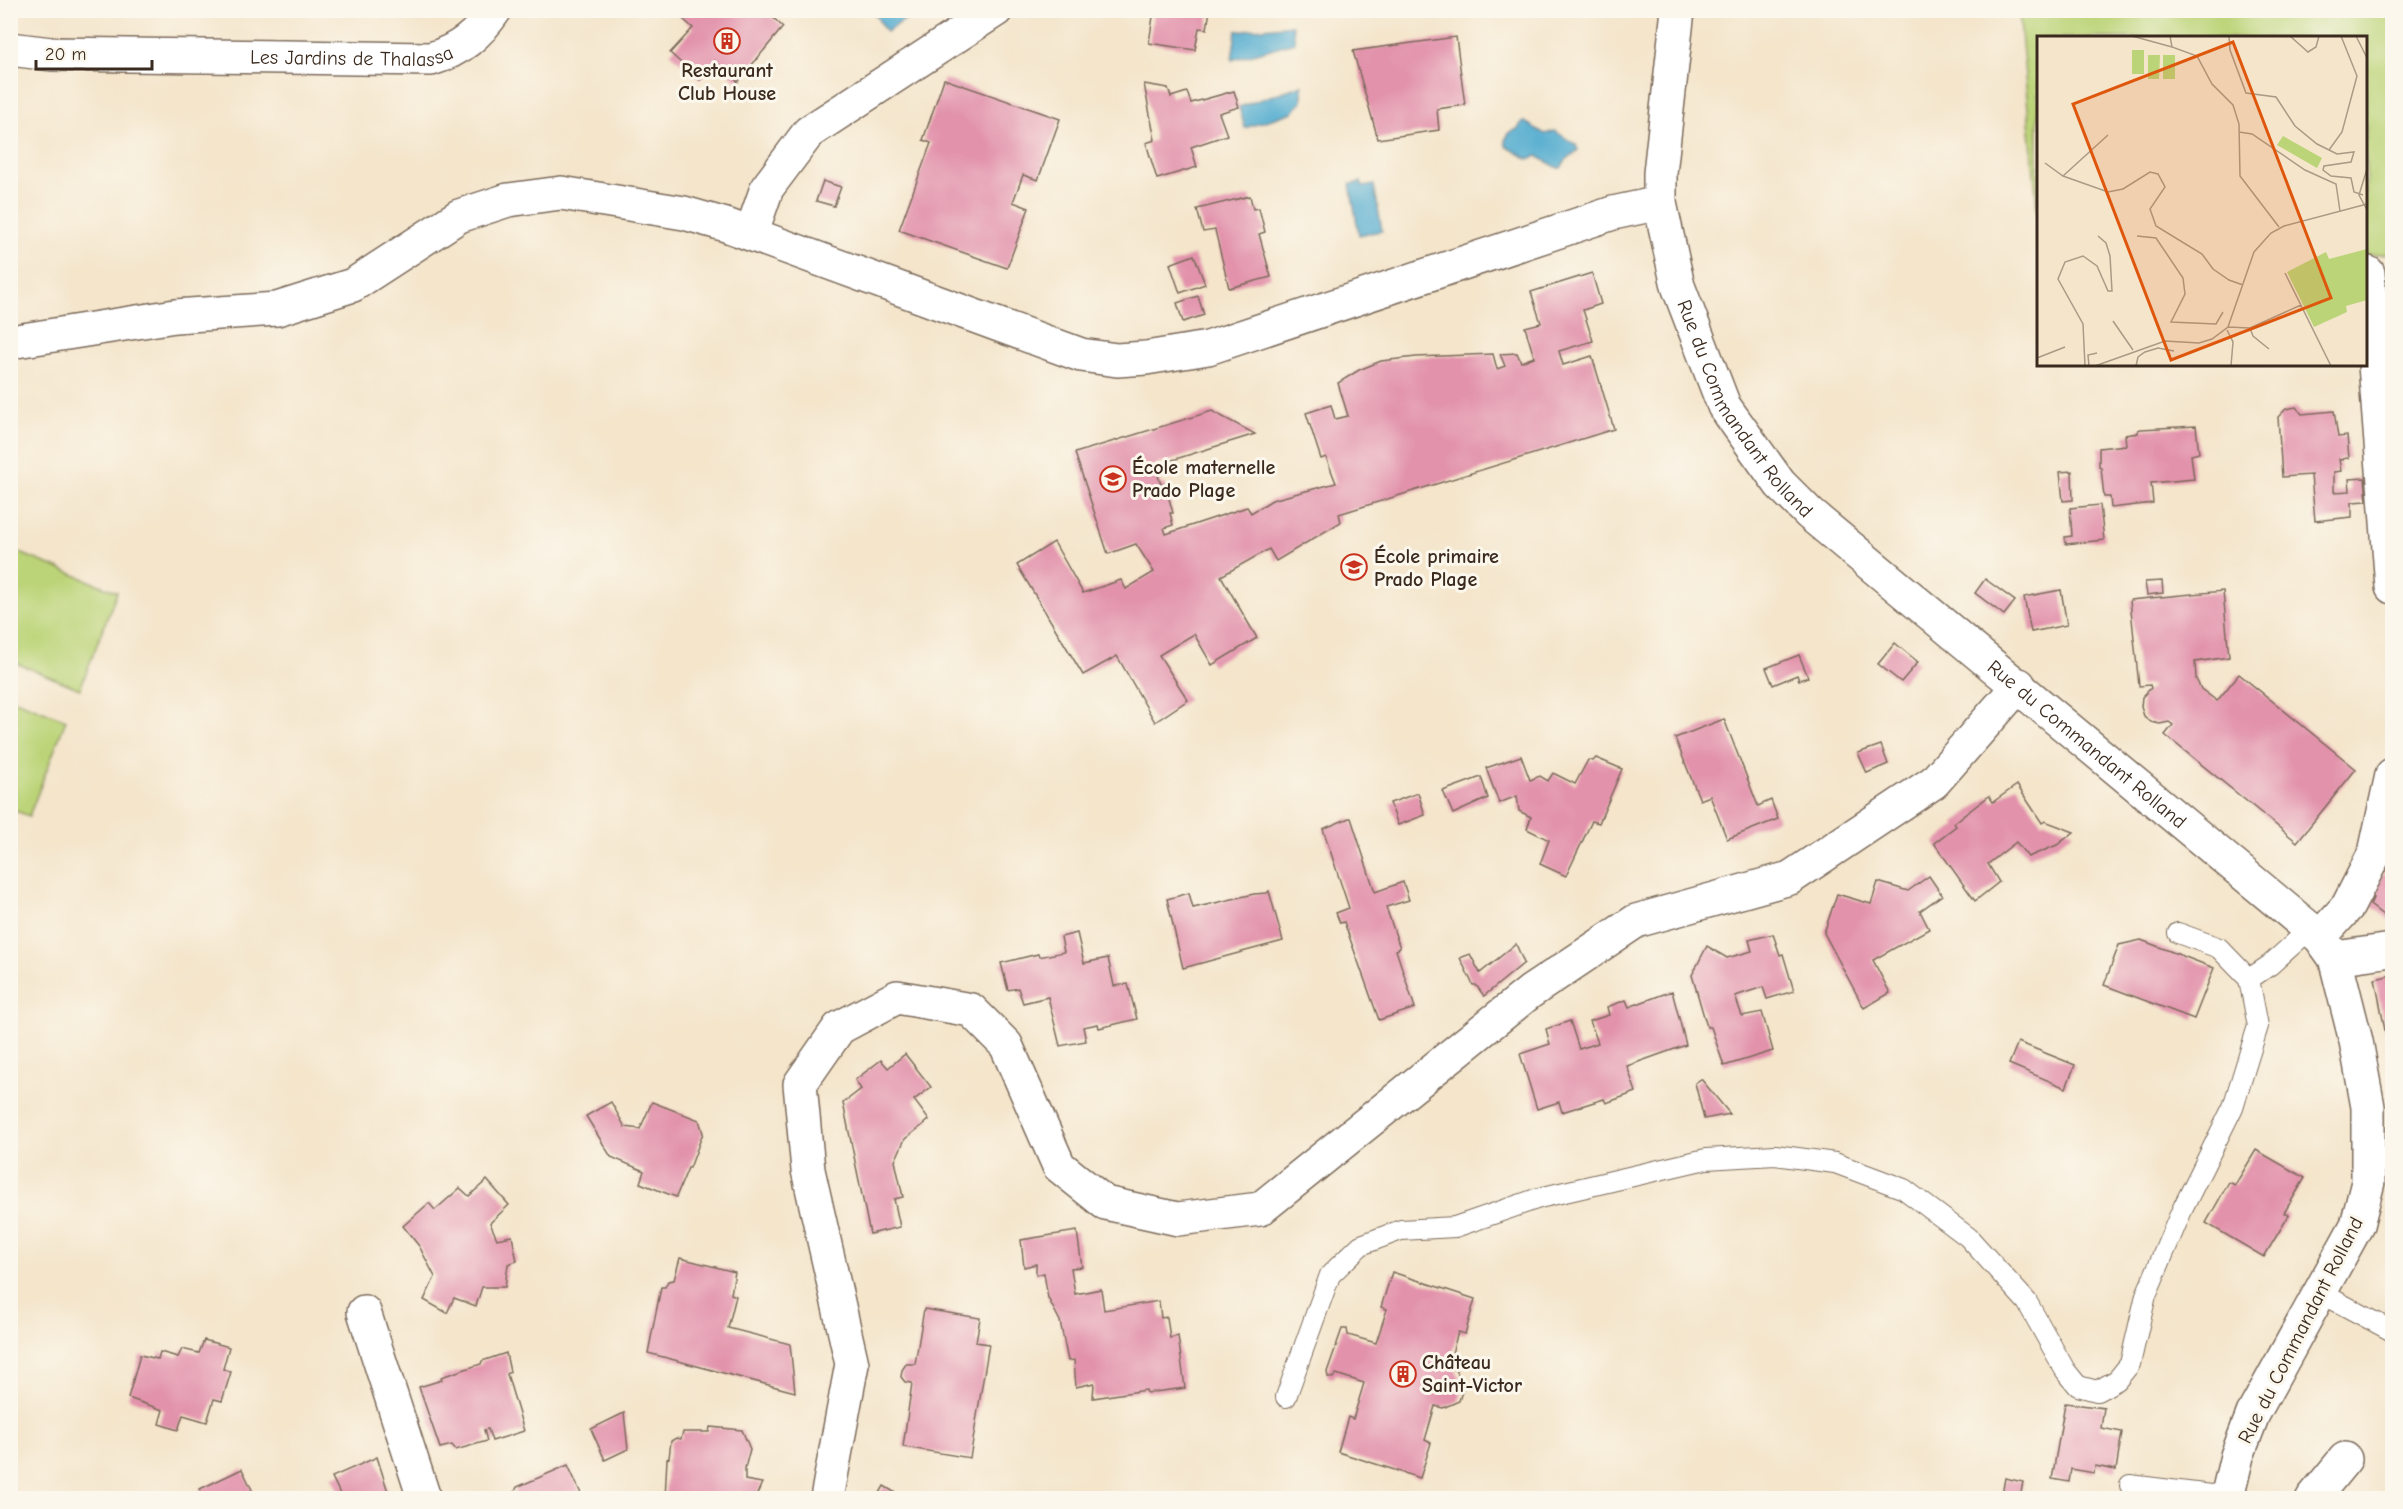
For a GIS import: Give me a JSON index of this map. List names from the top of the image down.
{
  "streets": {
    "street": ["Les Jardins de Thalassa", "Rue du Commandant Rolland"]
  },
  "places": {
    "building": ["Restaurant Club House", "Château Saint-Victor"],
    "school or university": ["École maternelle Prado Plage", "École primaire Prado Plage"]
  },
  "scale_bar": "20 m"
}
